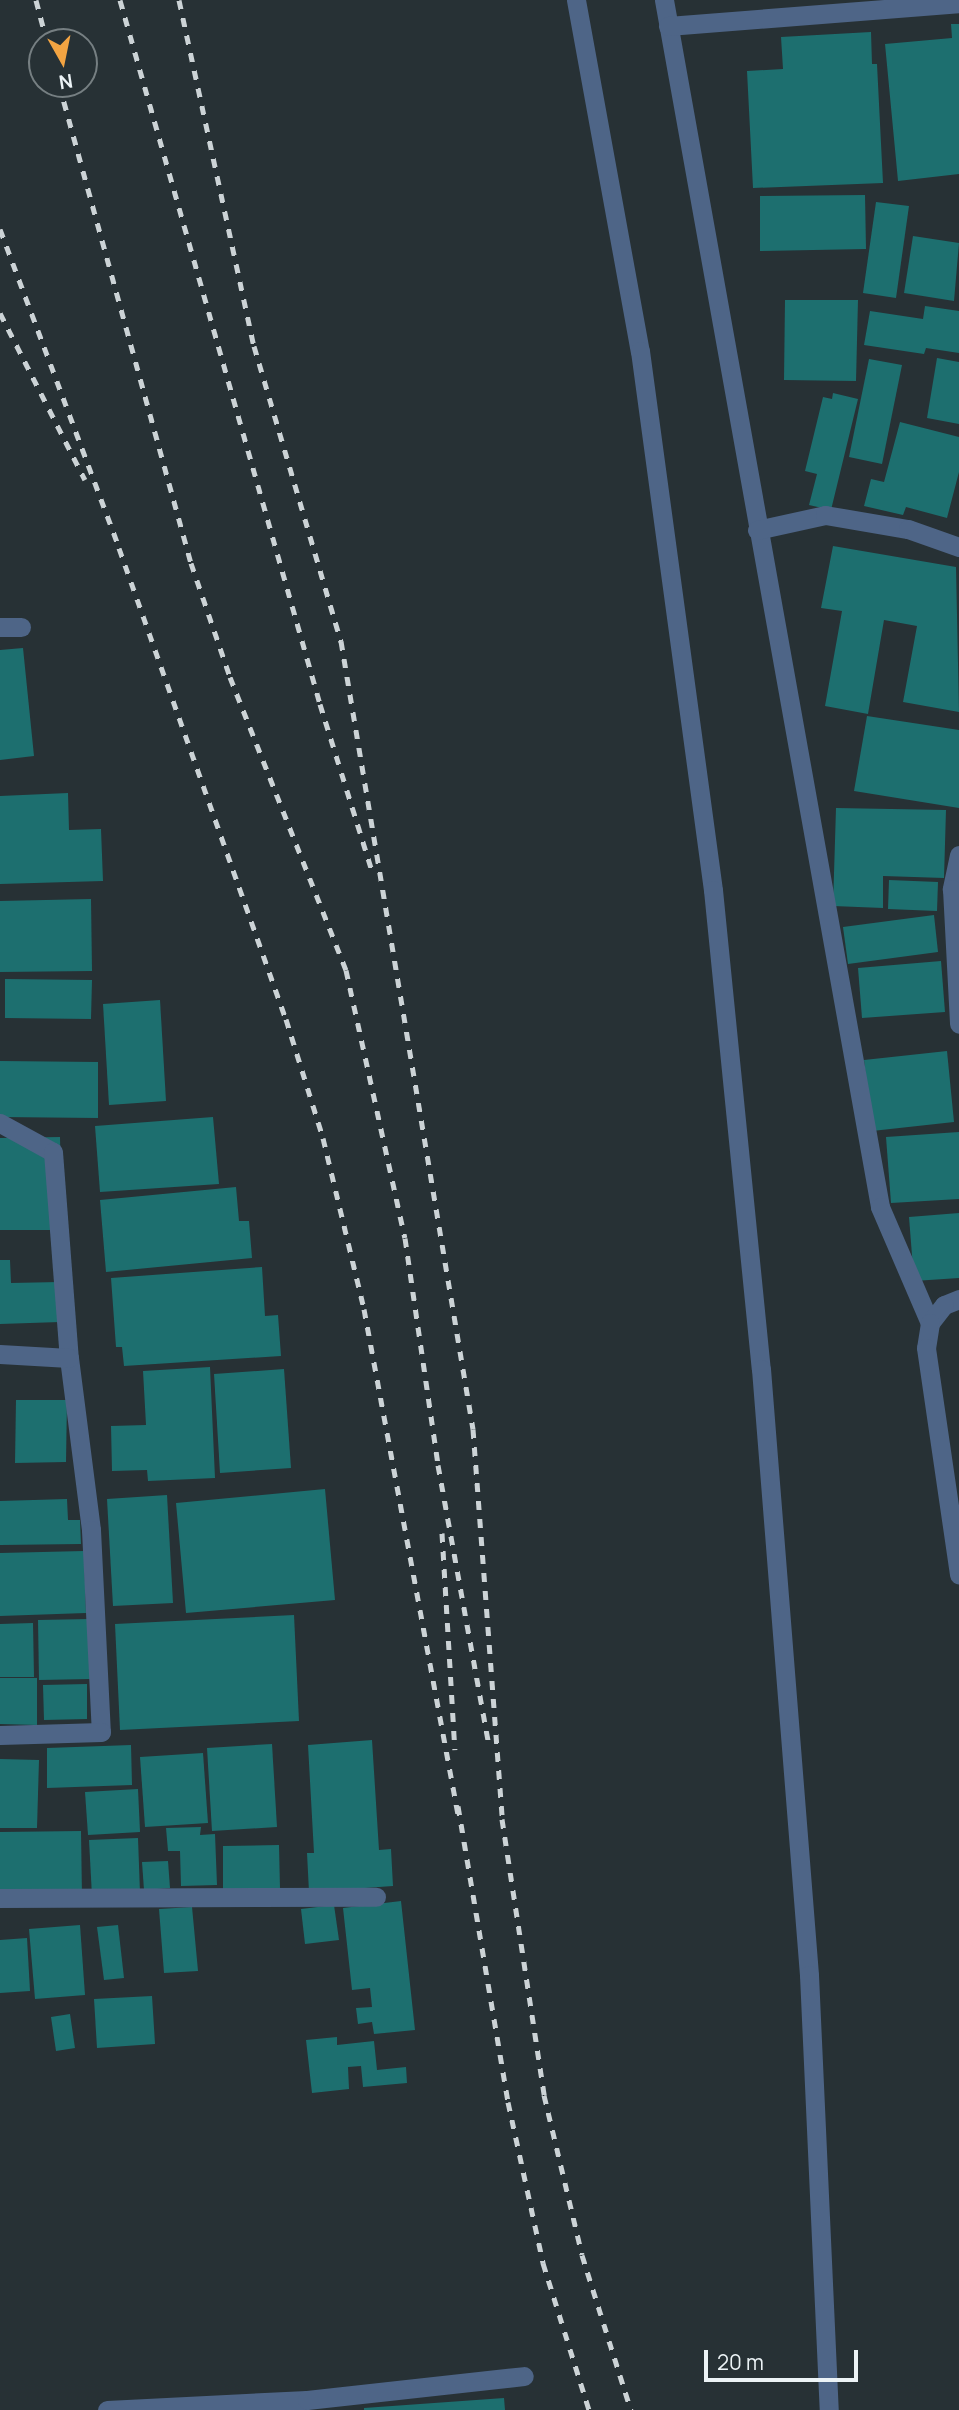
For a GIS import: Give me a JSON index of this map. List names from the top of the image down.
{
  "scale_bar": "20 m",
  "north": "bottom"
}
